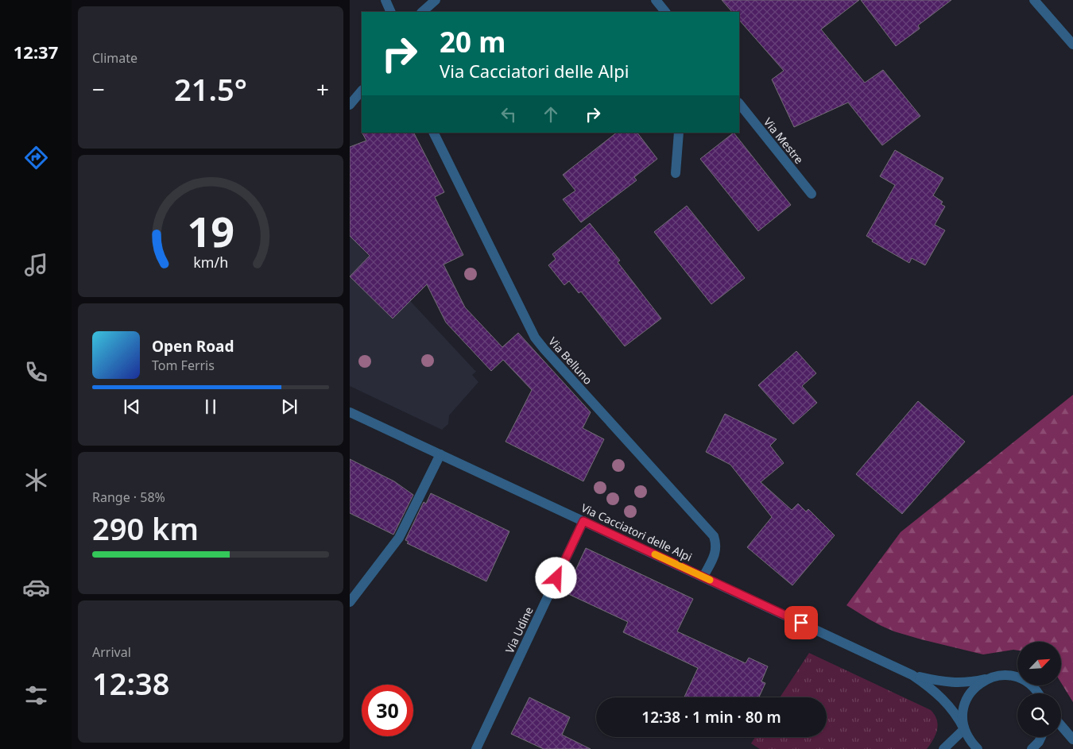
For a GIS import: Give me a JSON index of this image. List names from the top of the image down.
{
  "streets": {
    "street": [
      "Via Mestre",
      "Via Belluno",
      "Via Cacciatori delle Alpi",
      "Via Udine"
    ]
  },
  "crossings": [
    ["Via Belluno", "Via Cacciatori delle Alpi"],
    ["Via Cacciatori delle Alpi", "Via Udine"]
  ],
  "north": "top right",
  "page": {
    "tabs": "12:37",
    "tile": [
      "Climate",
      ["Range · 58%", "290 km"],
      ["Arrival", "12:38"]
    ],
    "turn": ["20 m", "Via Cacciatori delle Alpi"],
    "heat": ["−", "21.5°", "+"],
    "song": ["Open Road", "Tom Ferris"],
    "limit": "30",
    "trip": "12:38 · 1 min · 80 m",
    "gauge": ["19", "km/h"]
  }
}
